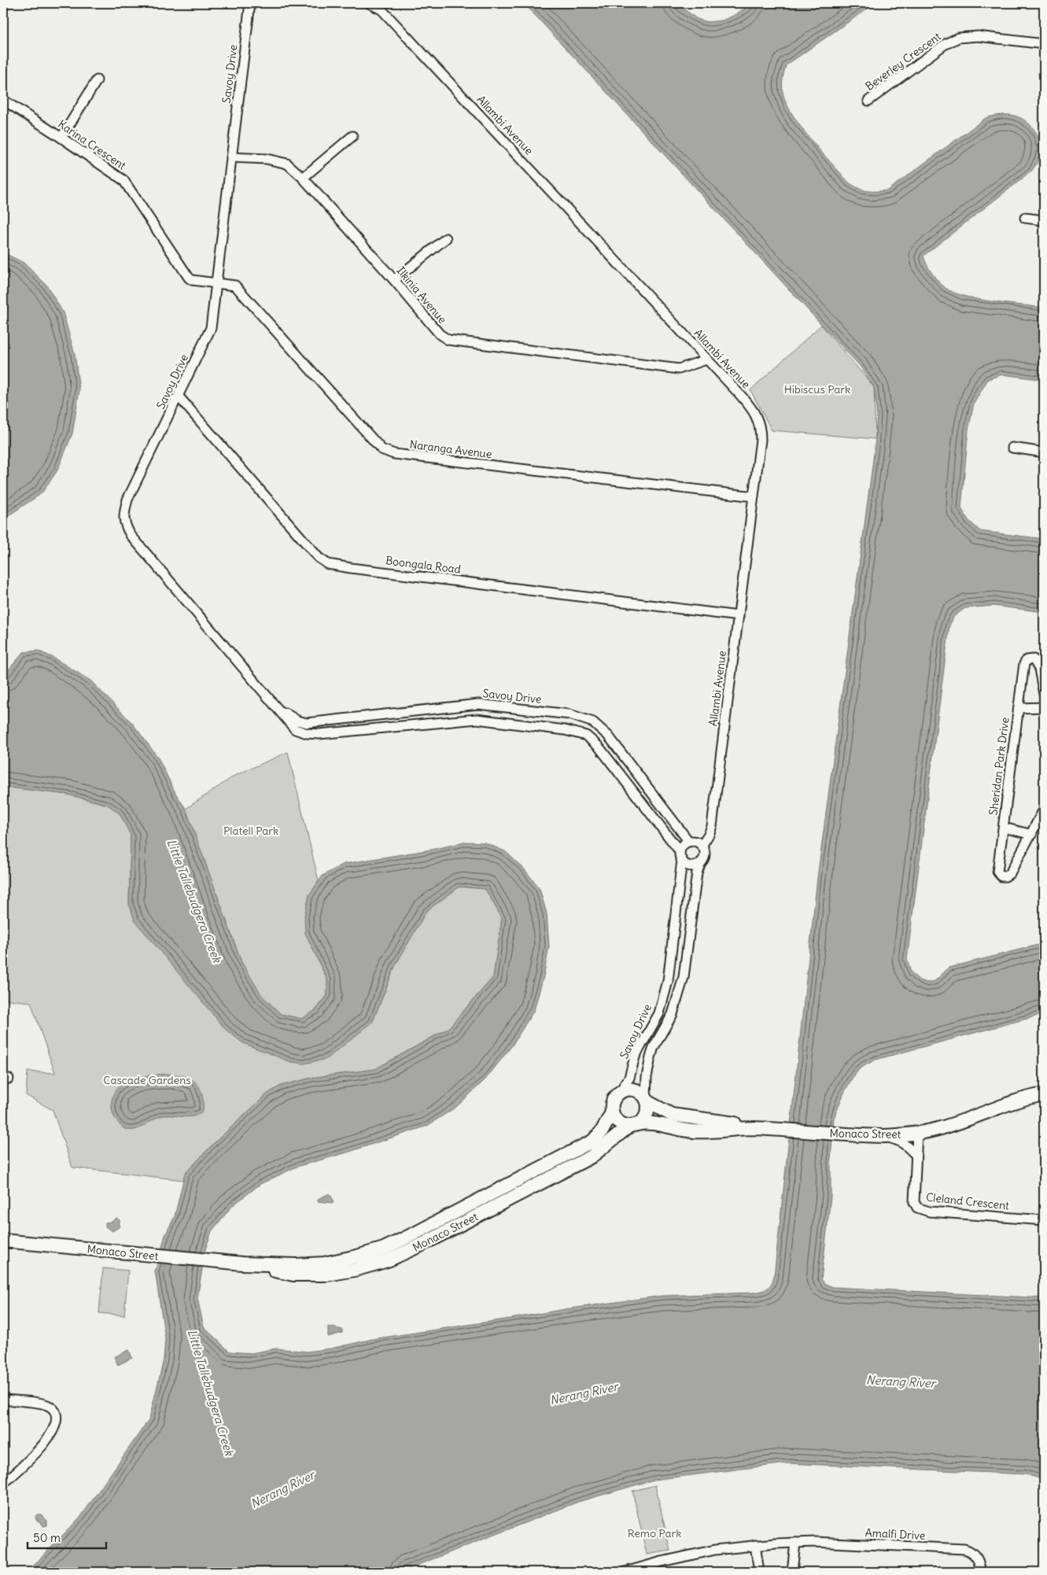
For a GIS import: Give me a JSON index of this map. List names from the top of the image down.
{
  "streets": {
    "street": [
      "Beverley Crescent",
      "Savoy Drive",
      "Allambi Avenue",
      "Karina Crescent",
      "Ilkinia Avenue",
      "Naranga Avenue",
      "Boongala Road",
      "Sheridan Park Drive",
      "Monaco Street",
      "Cleland Crescent",
      "Amalfi Drive"
    ]
  },
  "crossings": [
    ["Savoy Drive", "Allambi Avenue"],
    ["Savoy Drive", "Karina Crescent"],
    ["Savoy Drive", "Ilkinia Avenue"],
    ["Savoy Drive", "Naranga Avenue"],
    ["Savoy Drive", "Boongala Road"],
    ["Savoy Drive", "Monaco Street"],
    ["Allambi Avenue", "Ilkinia Avenue"],
    ["Allambi Avenue", "Naranga Avenue"],
    ["Allambi Avenue", "Boongala Road"],
    ["Karina Crescent", "Naranga Avenue"],
    ["Monaco Street", "Cleland Crescent"]
  ],
  "water": ["Little Tallebudgera Creek", "Nerang River"],
  "parks": [
    "Hibiscus Park",
    "Platell Park",
    "Cascade Gardens",
    "Remo Park"
  ],
  "scale_bar": "50 m"
}
